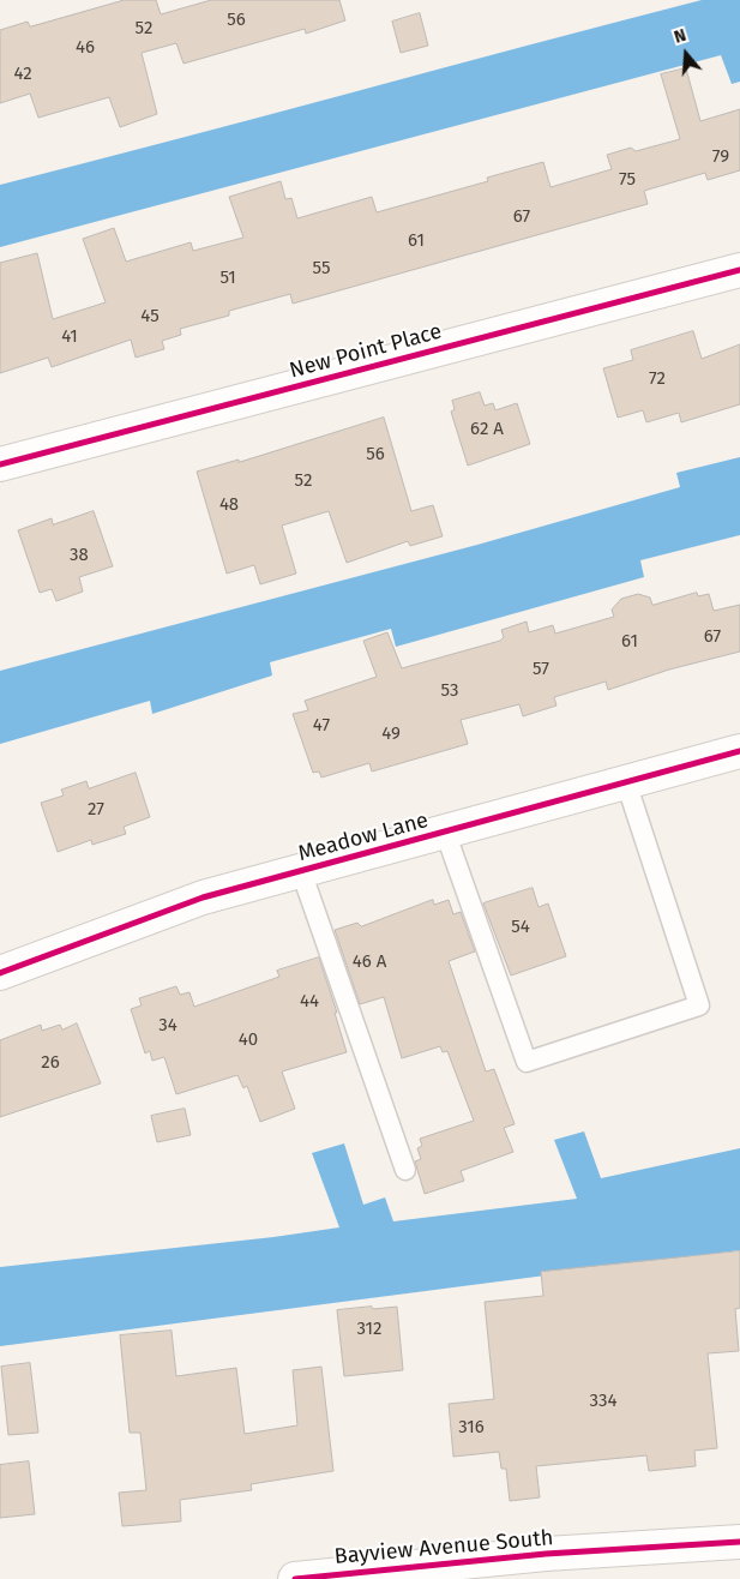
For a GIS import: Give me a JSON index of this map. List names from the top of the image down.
{
  "streets": {
    "street": ["New Point Place", "Meadow Lane", "Bayview Avenue South"]
  },
  "house_numbers": [
    "56",
    "52",
    "46",
    "42",
    "79",
    "75",
    "67",
    "61",
    "55",
    "51",
    "45",
    "41",
    "72",
    "62 A",
    "56",
    "52",
    "48",
    "38",
    "67",
    "61",
    "57",
    "53",
    "47",
    "49",
    "27",
    "54",
    "46 A",
    "44",
    "34",
    "40",
    "26",
    "312",
    "334",
    "316"
  ],
  "north": "top"
}
